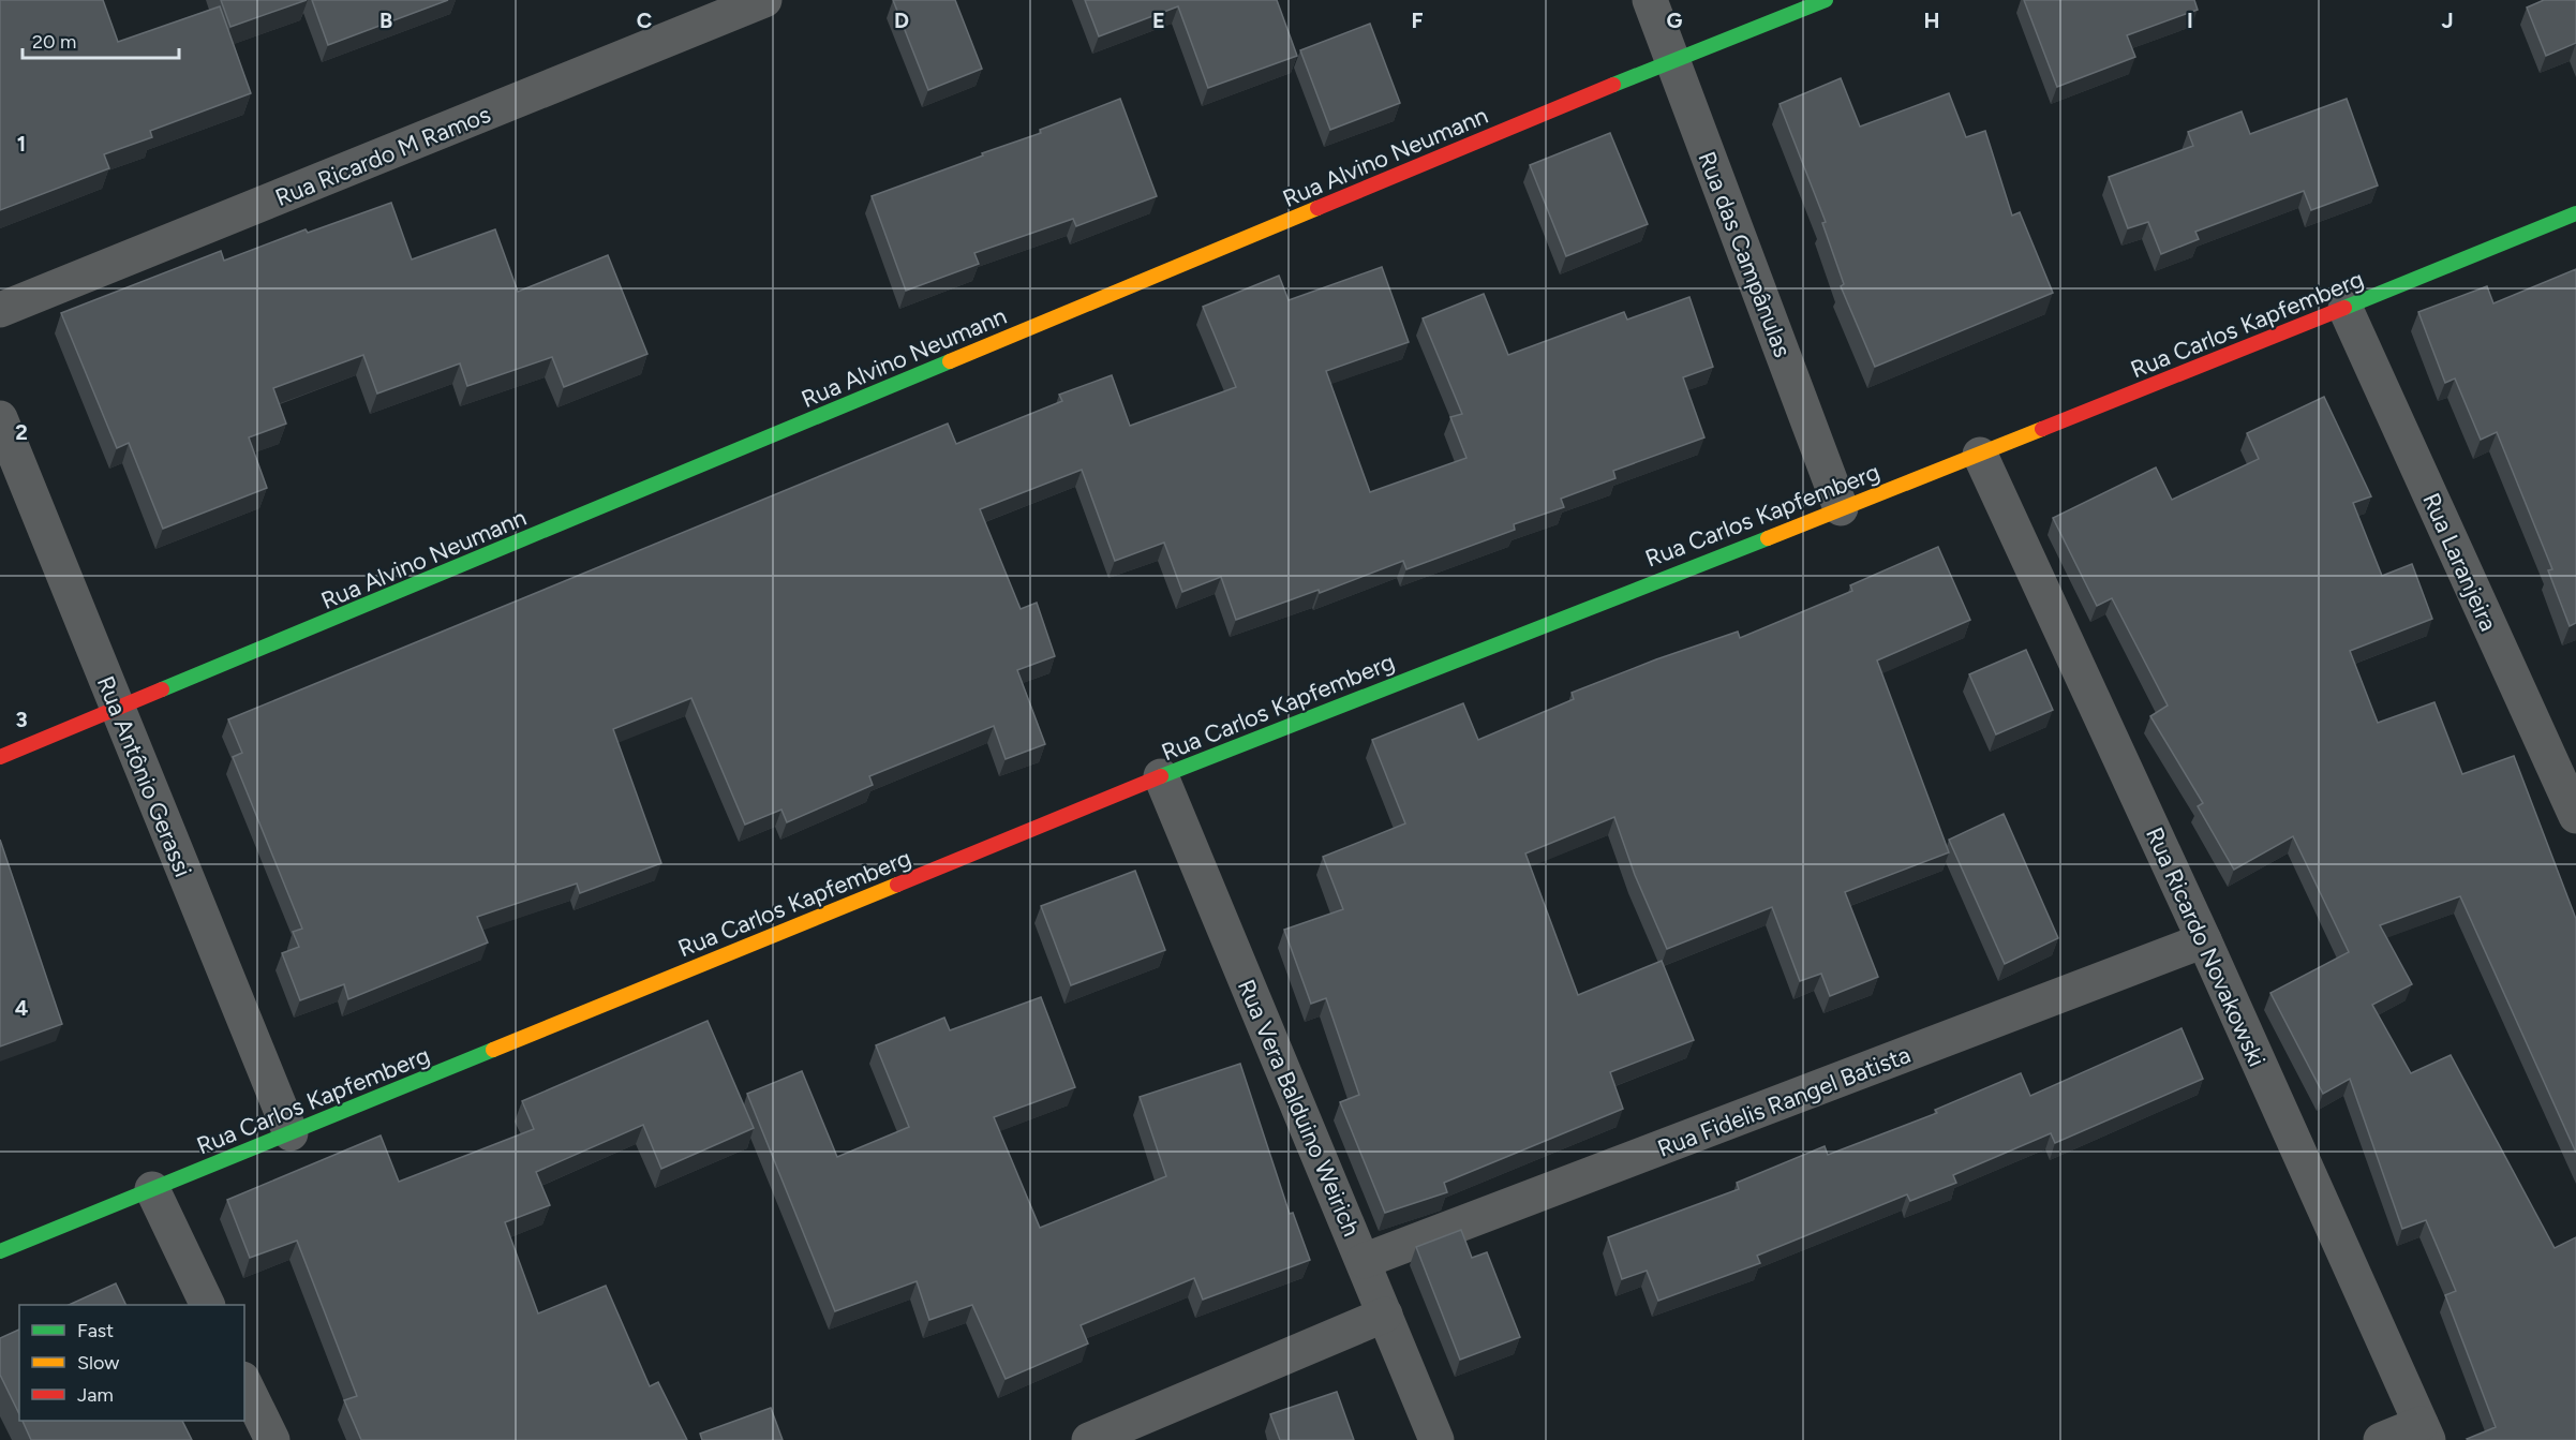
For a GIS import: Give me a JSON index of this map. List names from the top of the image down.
{
  "streets": {
    "street": [
      "Rua Ricardo M Ramos",
      "Rua Alvino Neumann",
      "Rua das Campânulas",
      "Rua Carlos Kapfemberg",
      "Rua Laranjeira",
      "Rua Antônio Gerassi",
      "Rua Ricardo Novakowski",
      "Rua Fidelis Rangel Batista",
      "Rua Vera Balduino Weirich"
    ]
  },
  "crossings": [
    ["Rua Alvino Neumann", "Rua das Campânulas"],
    ["Rua Alvino Neumann", "Rua Antônio Gerassi"],
    ["Rua das Campânulas", "Rua Carlos Kapfemberg"],
    ["Rua Carlos Kapfemberg", "Rua Laranjeira"],
    ["Rua Carlos Kapfemberg", "Rua Antônio Gerassi"],
    ["Rua Carlos Kapfemberg", "Rua Ricardo Novakowski"],
    ["Rua Carlos Kapfemberg", "Rua Vera Balduino Weirich"],
    ["Rua Ricardo Novakowski", "Rua Fidelis Rangel Batista"],
    ["Rua Fidelis Rangel Batista", "Rua Vera Balduino Weirich"]
  ],
  "legend": ["Fast", "Slow", "Jam"],
  "scale_bar": "20 m",
  "grid": {
    "columns": [
      "B",
      "C",
      "D",
      "E",
      "F",
      "G",
      "H",
      "I",
      "J"
    ],
    "rows": [
      "1",
      "2",
      "3",
      "4"
    ]
  }
}
